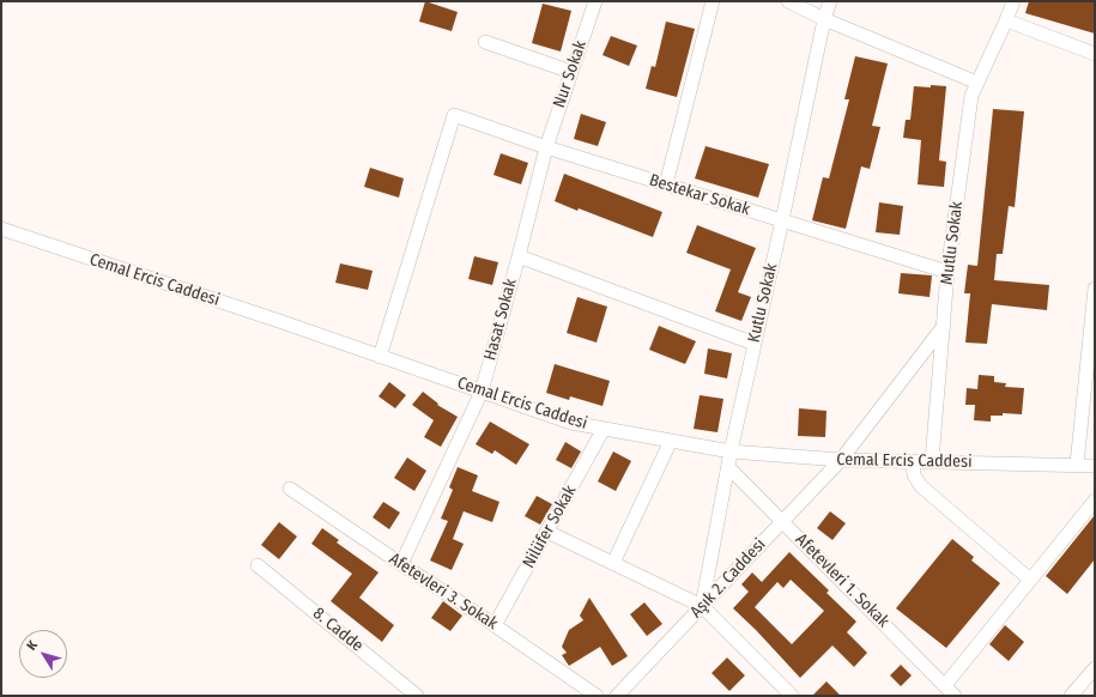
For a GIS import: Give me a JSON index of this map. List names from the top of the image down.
{
  "streets": {
    "street": [
      "Nur Sokak",
      "Bestekar Sokak",
      "Mutlu Sokak",
      "Cemal Ercis Caddesi",
      "Kutlu Sokak",
      "Hasat Sokak",
      "Nilüfer Sokak",
      "Aşık 2. Caddesi",
      "Afetevleri 1. Sokak",
      "Afetevleri 3. Sokak",
      "8. Cadde"
    ]
  },
  "crossings": [
    ["Nur Sokak", "Bestekar Sokak"],
    ["Nur Sokak", "Hasat Sokak"],
    ["Bestekar Sokak", "Mutlu Sokak"],
    ["Bestekar Sokak", "Cemal Ercis Caddesi"],
    ["Bestekar Sokak", "Kutlu Sokak"],
    ["Bestekar Sokak", "Hasat Sokak"],
    ["Mutlu Sokak", "Cemal Ercis Caddesi"],
    ["Cemal Ercis Caddesi", "Kutlu Sokak"],
    ["Cemal Ercis Caddesi", "Hasat Sokak"],
    ["Cemal Ercis Caddesi", "Nilüfer Sokak"],
    ["Cemal Ercis Caddesi", "Aşık 2. Caddesi"],
    ["Kutlu Sokak", "Aşık 2. Caddesi"],
    ["Kutlu Sokak", "Afetevleri 1. Sokak"],
    ["Hasat Sokak", "Afetevleri 3. Sokak"],
    ["Nilüfer Sokak", "Afetevleri 3. Sokak"],
    ["Aşık 2. Caddesi", "Afetevleri 1. Sokak"]
  ],
  "north": "top left"
}
